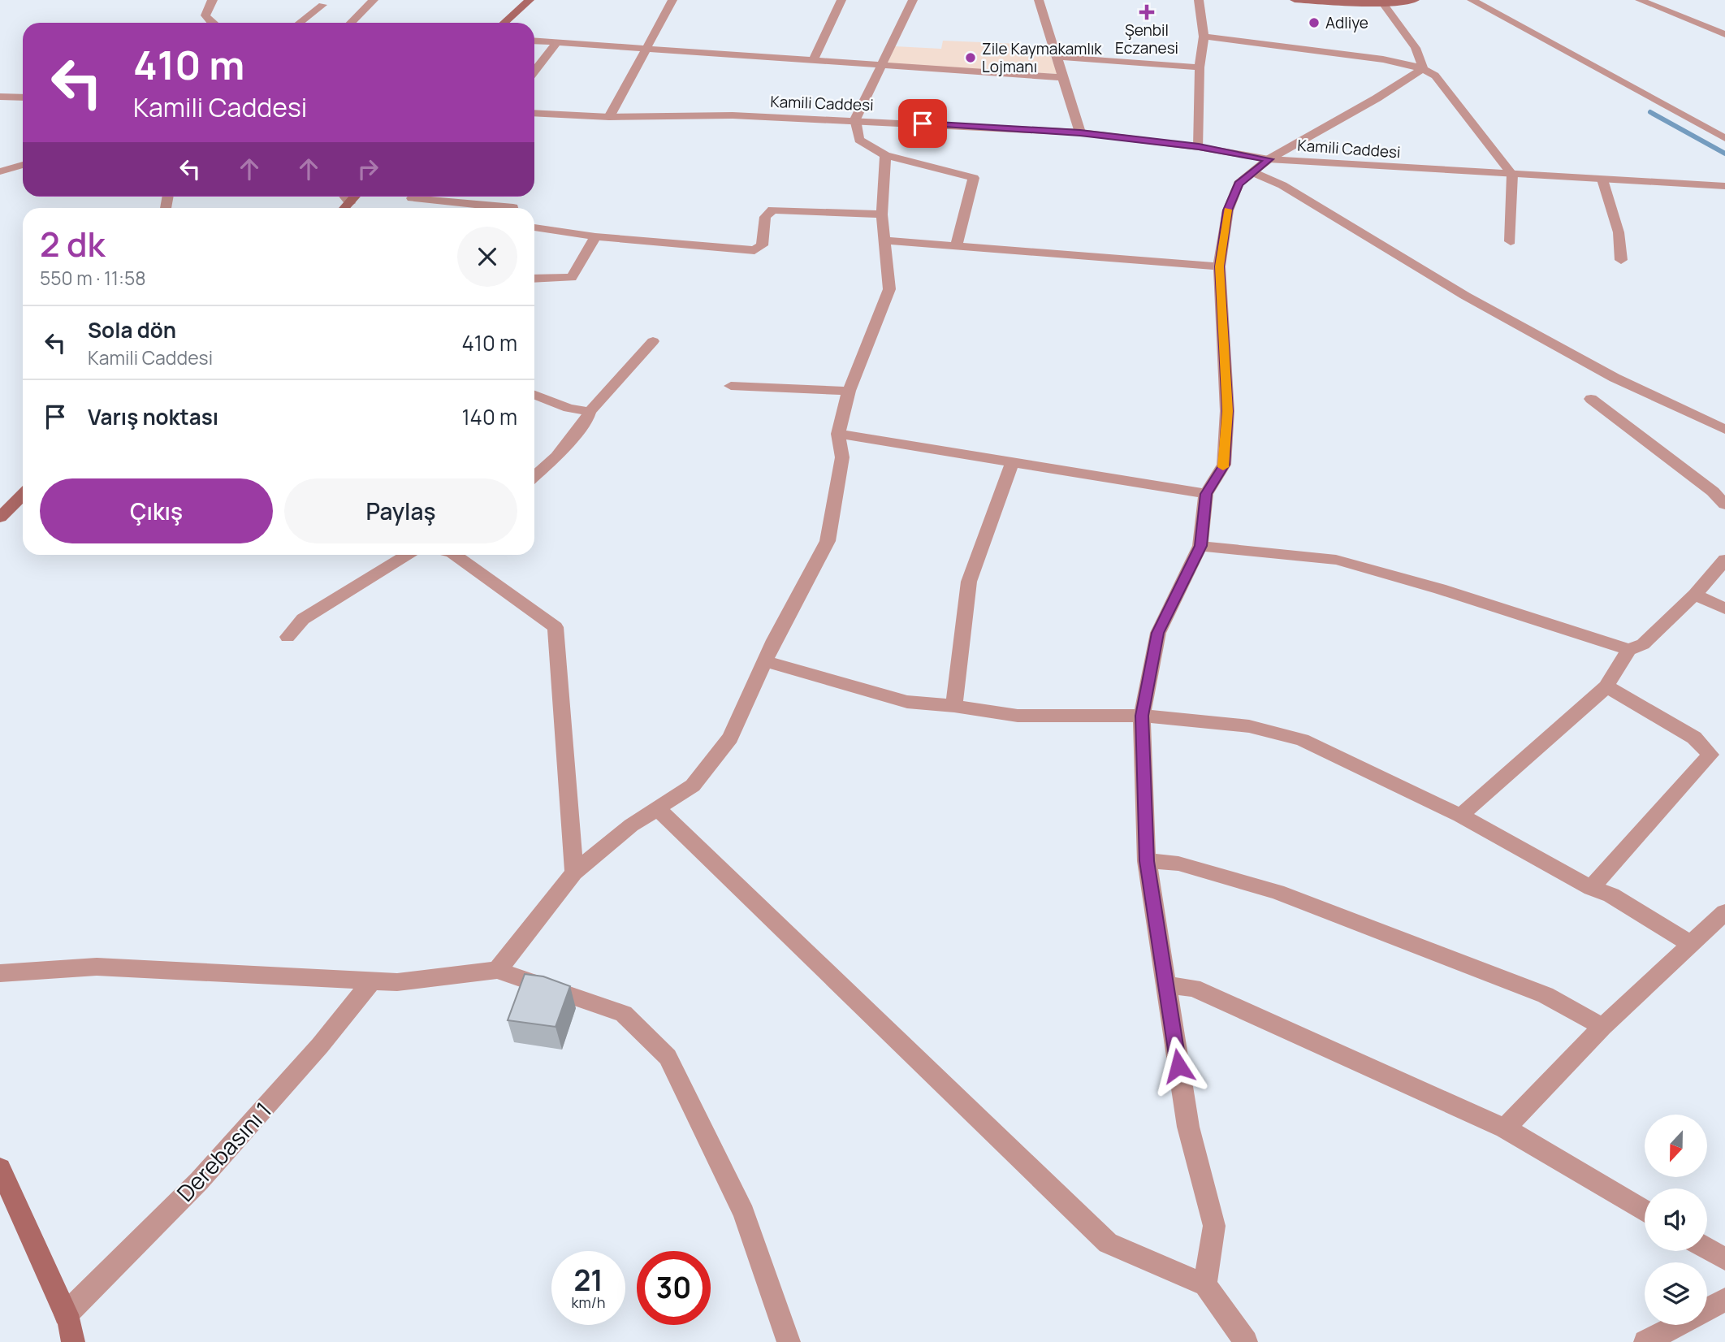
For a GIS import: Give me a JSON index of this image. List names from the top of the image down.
{
  "streets": {
    "street": ["Kamili Caddesi", "Derebasını 1"]
  },
  "places": {
    "health": ["Şenbil Eczanesi"],
    "other": ["Adliye", "Zile Kaymakamlık Lojmanı"]
  },
  "north": "bottom",
  "page": {
    "turn": ["410 m", "Kamili Caddesi"],
    "heading": ["2 dk", "550 m · 11:58"],
    "list": [
      {
        "name": "Sola dön",
        "note": "Kamili Caddesi",
        "value": "410 m"
      },
      {
        "name": "Varış noktası",
        "value": "140 m"
      }
    ],
    "buttons": ["Çıkış", "Paylaş"],
    "speed": "21 km/h",
    "limit": "30"
  }
}
